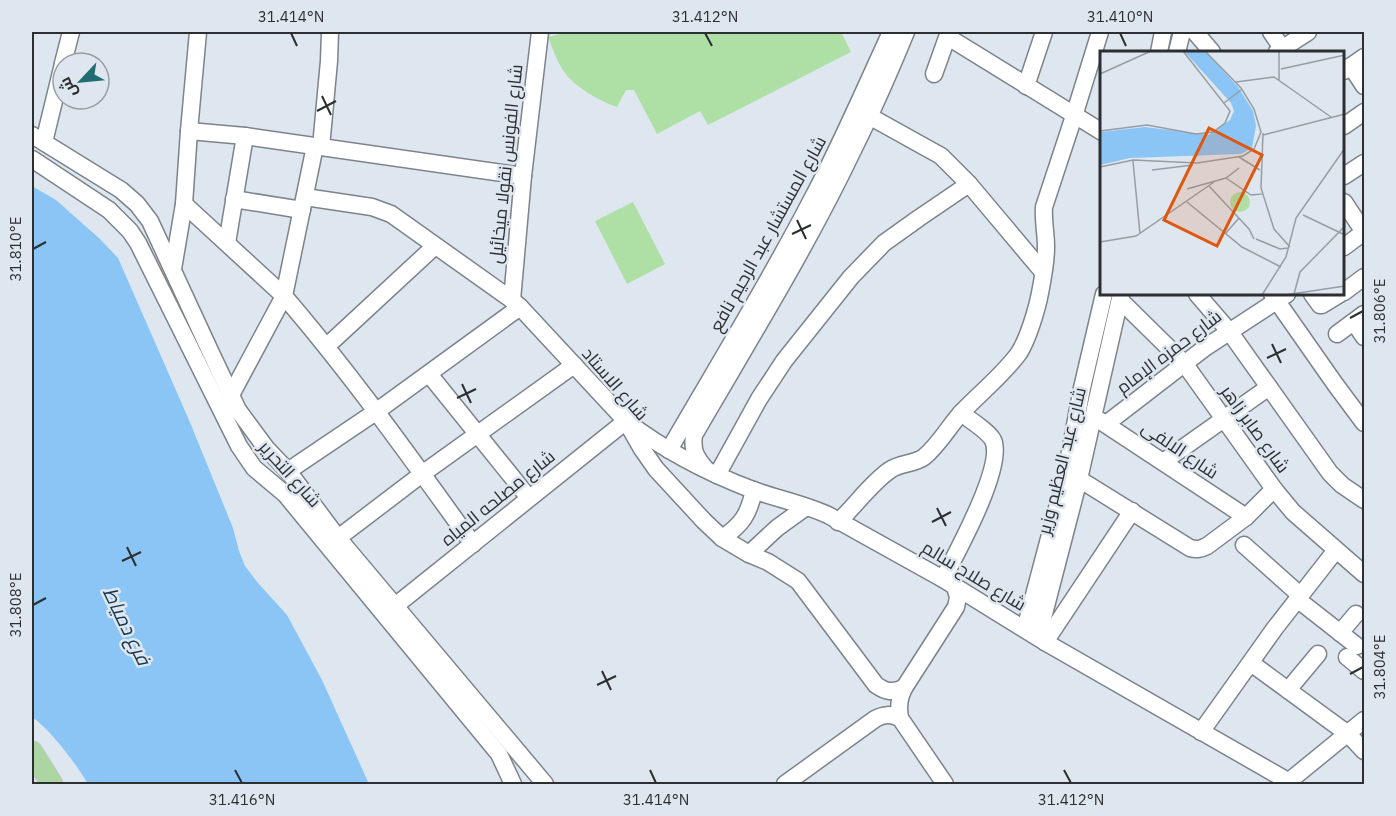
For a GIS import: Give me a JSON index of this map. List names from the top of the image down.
{
  "streets": {
    "street": [
      "شارع الفونس نقولا ميخائيل",
      "شارع المستشار عبد الرحيم نافع",
      "شارع حمزه الإمام",
      "شارع الاستاد",
      "شارع صابر زاهر",
      "شارع الالفى",
      "شارع عبد العظيم وزير",
      "شارع التحرير",
      "شارع مصلحه المياه",
      "شارع صلاح سالم"
    ]
  },
  "crossings": [
    ["شارع الفونس نقولا ميخائيل", "شارع الاستاد"],
    ["شارع المستشار عبد الرحيم نافع", "شارع صلاح سالم"],
    ["شارع حمزه الإمام", "شارع صابر زاهر"],
    ["شارع حمزه الإمام", "شارع الالفى"],
    ["شارع حمزه الإمام", "شارع عبد العظيم وزير"],
    ["شارع الاستاد", "شارع مصلحه المياه"],
    ["شارع الاستاد", "شارع صلاح سالم"],
    ["شارع صابر زاهر", "شارع عبد العظيم وزير"],
    ["شارع الالفى", "شارع عبد العظيم وزير"],
    ["شارع عبد العظيم وزير", "شارع صلاح سالم"],
    ["شارع التحرير", "شارع مصلحه المياه"],
    ["شارع مصلحه المياه", "شارع صلاح سالم"]
  ],
  "water": ["فرع دمياط"],
  "north": "bottom left",
  "coordinates": [
    "31.414°N",
    "31.412°N",
    "31.410°N",
    "31.810°E",
    "31.806°E",
    "31.808°E",
    "31.804°E",
    "31.416°N"
  ]
}
